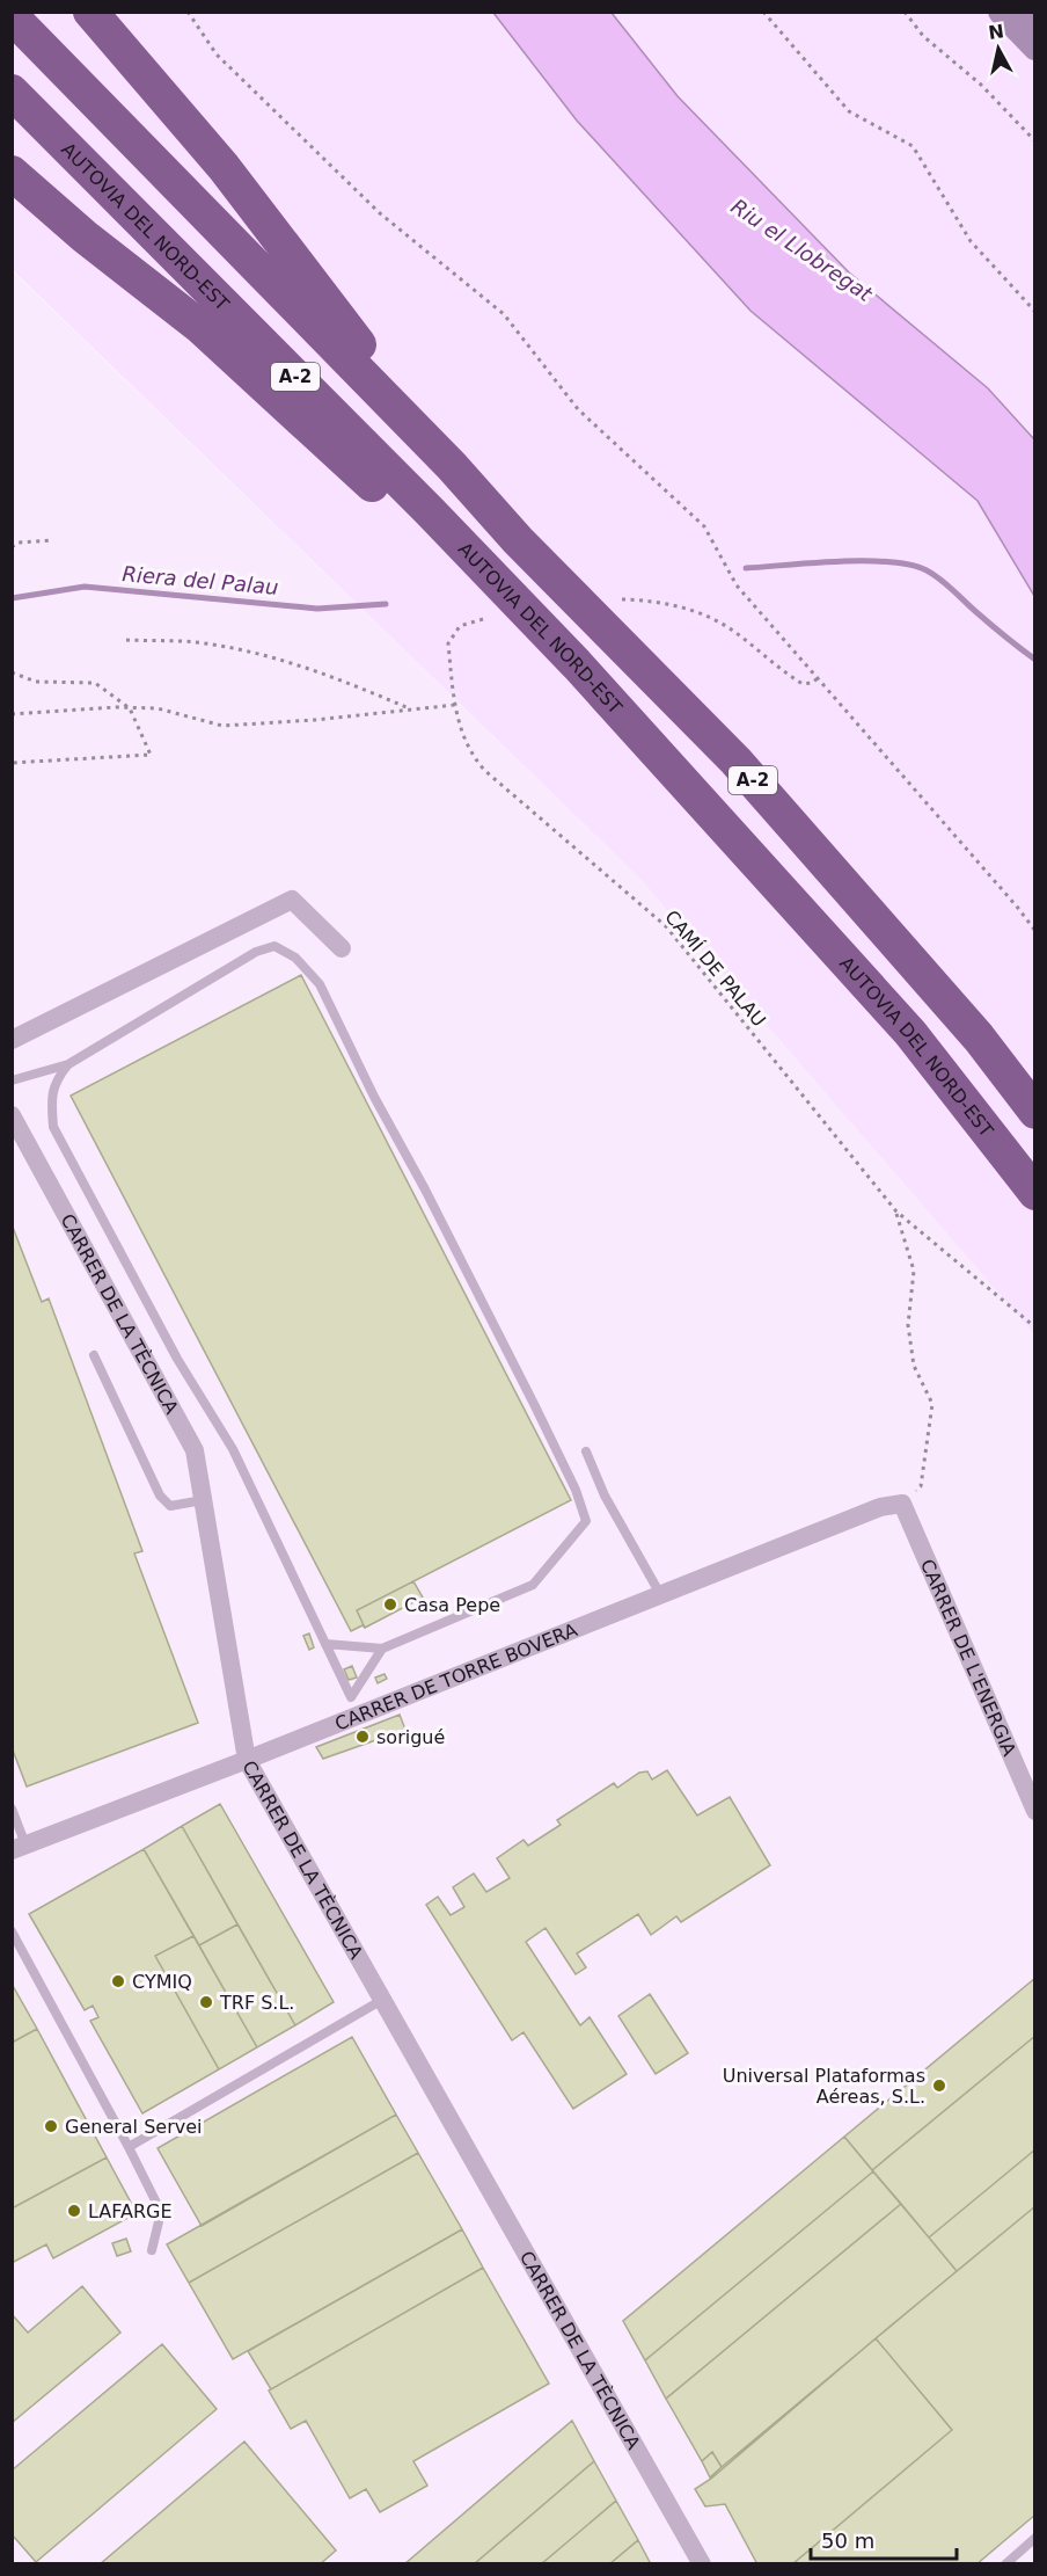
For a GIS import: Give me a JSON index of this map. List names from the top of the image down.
{
  "streets": {
    "highway": ["AUTOVIA DEL NORD-EST", "A-2"],
    "street": ["CARRER DE LA TÈCNICA", "CARRER DE L'ENERGIA", "CARRER DE TORRE BOVERA"],
    "path": ["CAMÍ DE PALAU"]
  },
  "crossings": [
    ["CARRER DE LA TÈCNICA", "CARRER DE TORRE BOVERA"],
    ["CARRER DE L'ENERGIA", "CARRER DE TORRE BOVERA"]
  ],
  "water": ["Riu el Llobregat", "Riera del Palau"],
  "places": [
    "Casa Pepe",
    "sorigué",
    "CYMIQ",
    "TRF S.L.",
    "Universal Plataformas Aéreas, S.L.",
    "General Servei",
    "LAFARGE"
  ],
  "scale_bar": "50 m",
  "north": "top"
}
